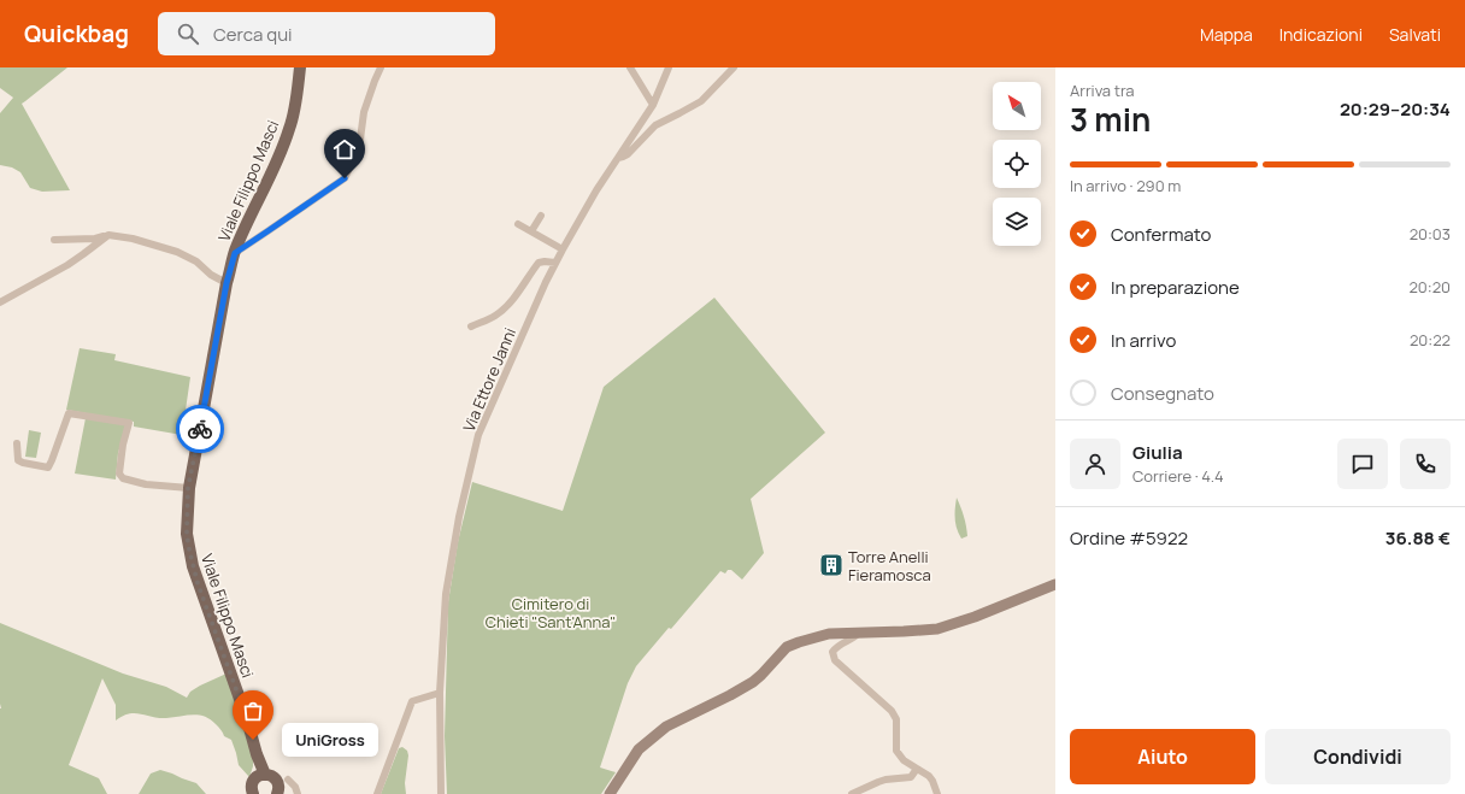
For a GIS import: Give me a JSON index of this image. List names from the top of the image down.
{
  "streets": {
    "main road": ["Viale Filippo Masci"],
    "street": ["Via Ettore Janni"]
  },
  "parks": ["Cimitero di Chieti \"Sant'Anna\""],
  "places": {
    "building": ["Torre Anelli Fieramosca"],
    "other": ["UniGross"]
  },
  "north": "top left",
  "page": {
    "header": "Quickbag",
    "search": "Cerca qui",
    "nav": ["Mappa", "Indicazioni", "Salvati"],
    "heading": ["3 min", "Arriva tra", "20:29–20:34"],
    "panel": [
      "Giulia",
      "Corriere · 4.4",
      "Ordine #5922",
      "36.88 €"
    ],
    "bar": "In arrivo · 290 m",
    "list": [
      ["Confermato", "20:03"],
      ["In preparazione", "20:20"],
      ["In arrivo", "20:22"],
      "Consegnato"
    ],
    "buttons": ["Aiuto", "Condividi"],
    "bubble": "UniGross"
  }
}
